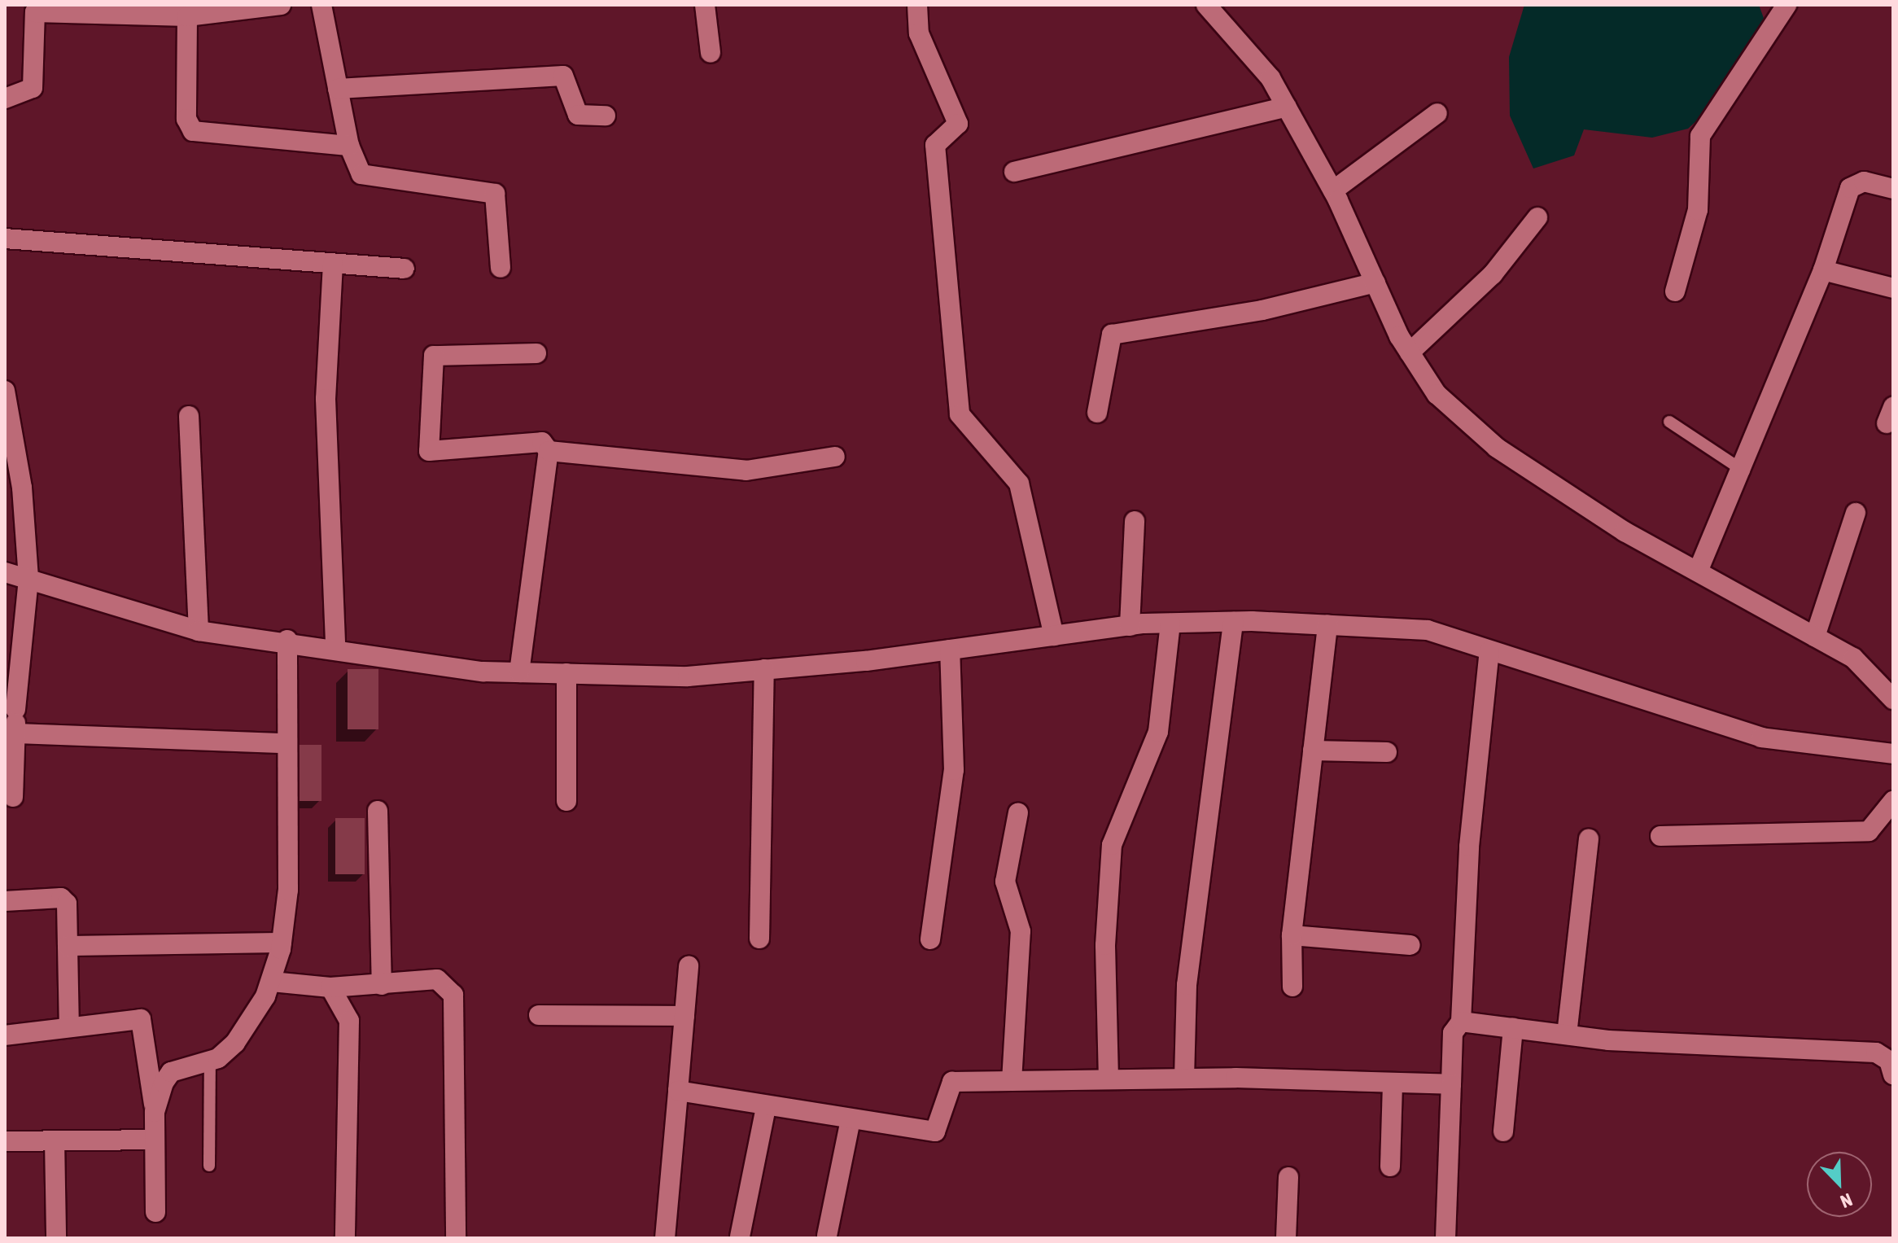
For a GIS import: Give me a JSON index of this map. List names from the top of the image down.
{
  "north": "bottom right"
}
